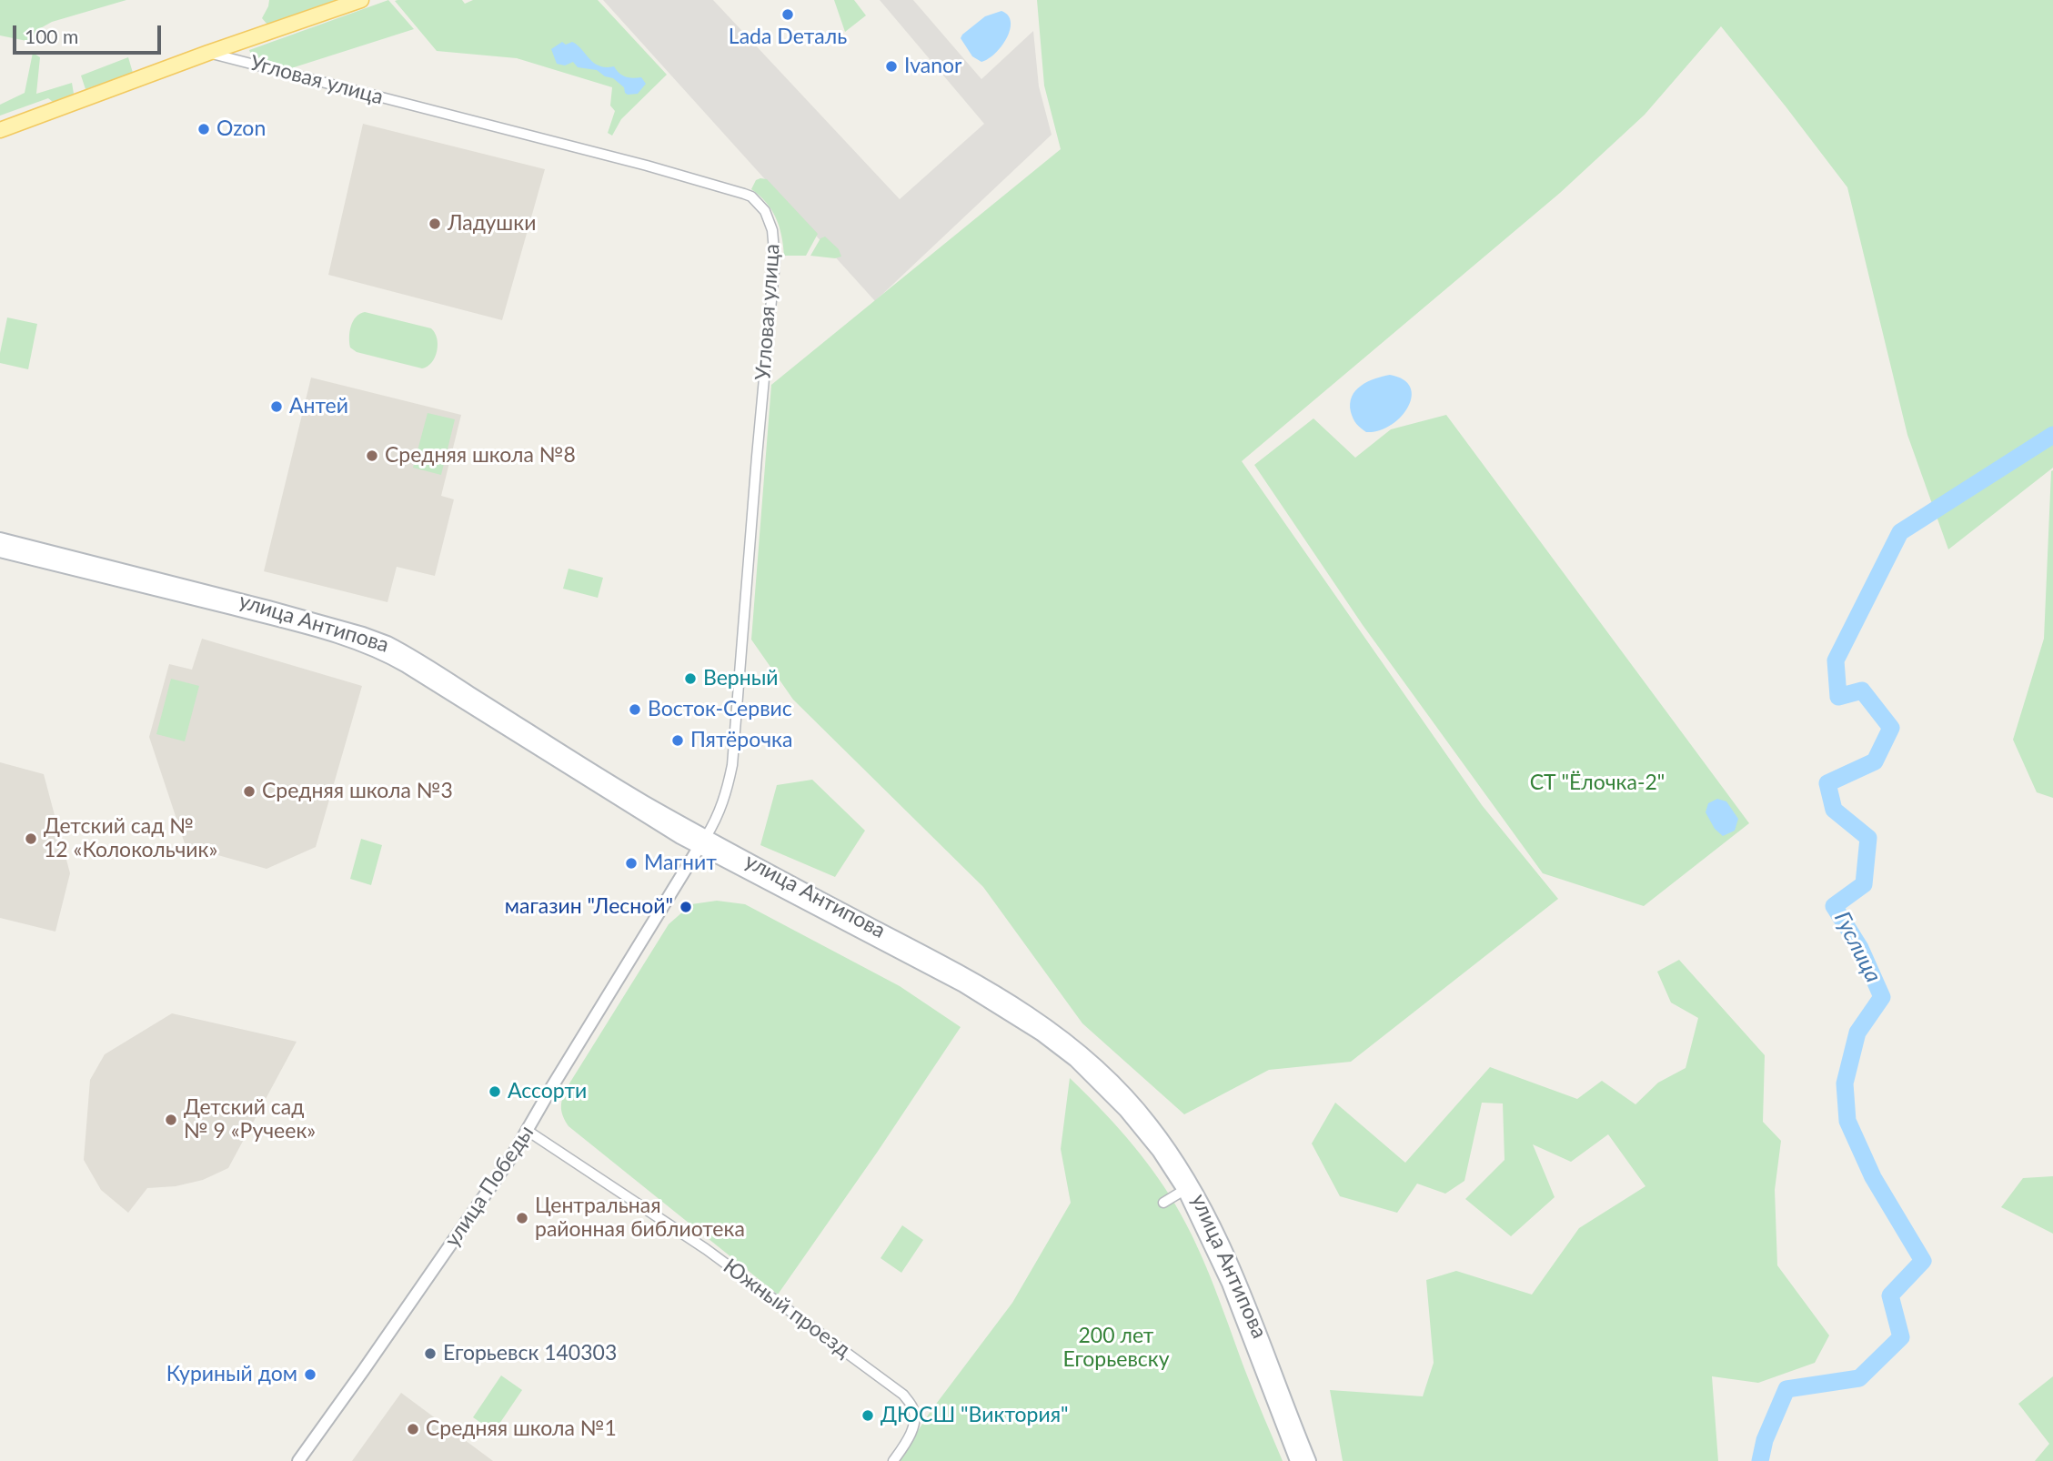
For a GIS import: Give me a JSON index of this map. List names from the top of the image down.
{
  "streets": {
    "main road": ["улица Антипова"],
    "street": ["Угловая улица", "улица Победы", "Южный проезд"]
  },
  "crossings": [
    ["Угловая улица", "улица Антипова"],
    ["Угловая улица", "улица Победы"],
    ["улица Антипова", "улица Победы"],
    ["улица Победы", "Южный проезд"]
  ],
  "water": ["Гуслица"],
  "parks": ["СТ \"Ёлочка-2\"", "200 лет Егорьевску"],
  "places": [
    "Lada Dеталь",
    "Ivanor",
    "Ozon",
    "Ладушки",
    "Антей",
    "Средняя школа №8",
    "Верный",
    "Восток-Сервис",
    "Пятёрочка",
    "Средняя школа №3",
    "Детский сад № 12 «Колокольчик»",
    "Магнит",
    "магазин \"Лесной\"",
    "Ассорти",
    "Детский сад № 9 «Ручеек»",
    "Центральная районная библиотека",
    "Егорьевск 140303",
    "Куриный дом",
    "ДЮСШ \"Виктория\"",
    "Средняя школа №1"
  ],
  "scale_bar": "100 m"
}
